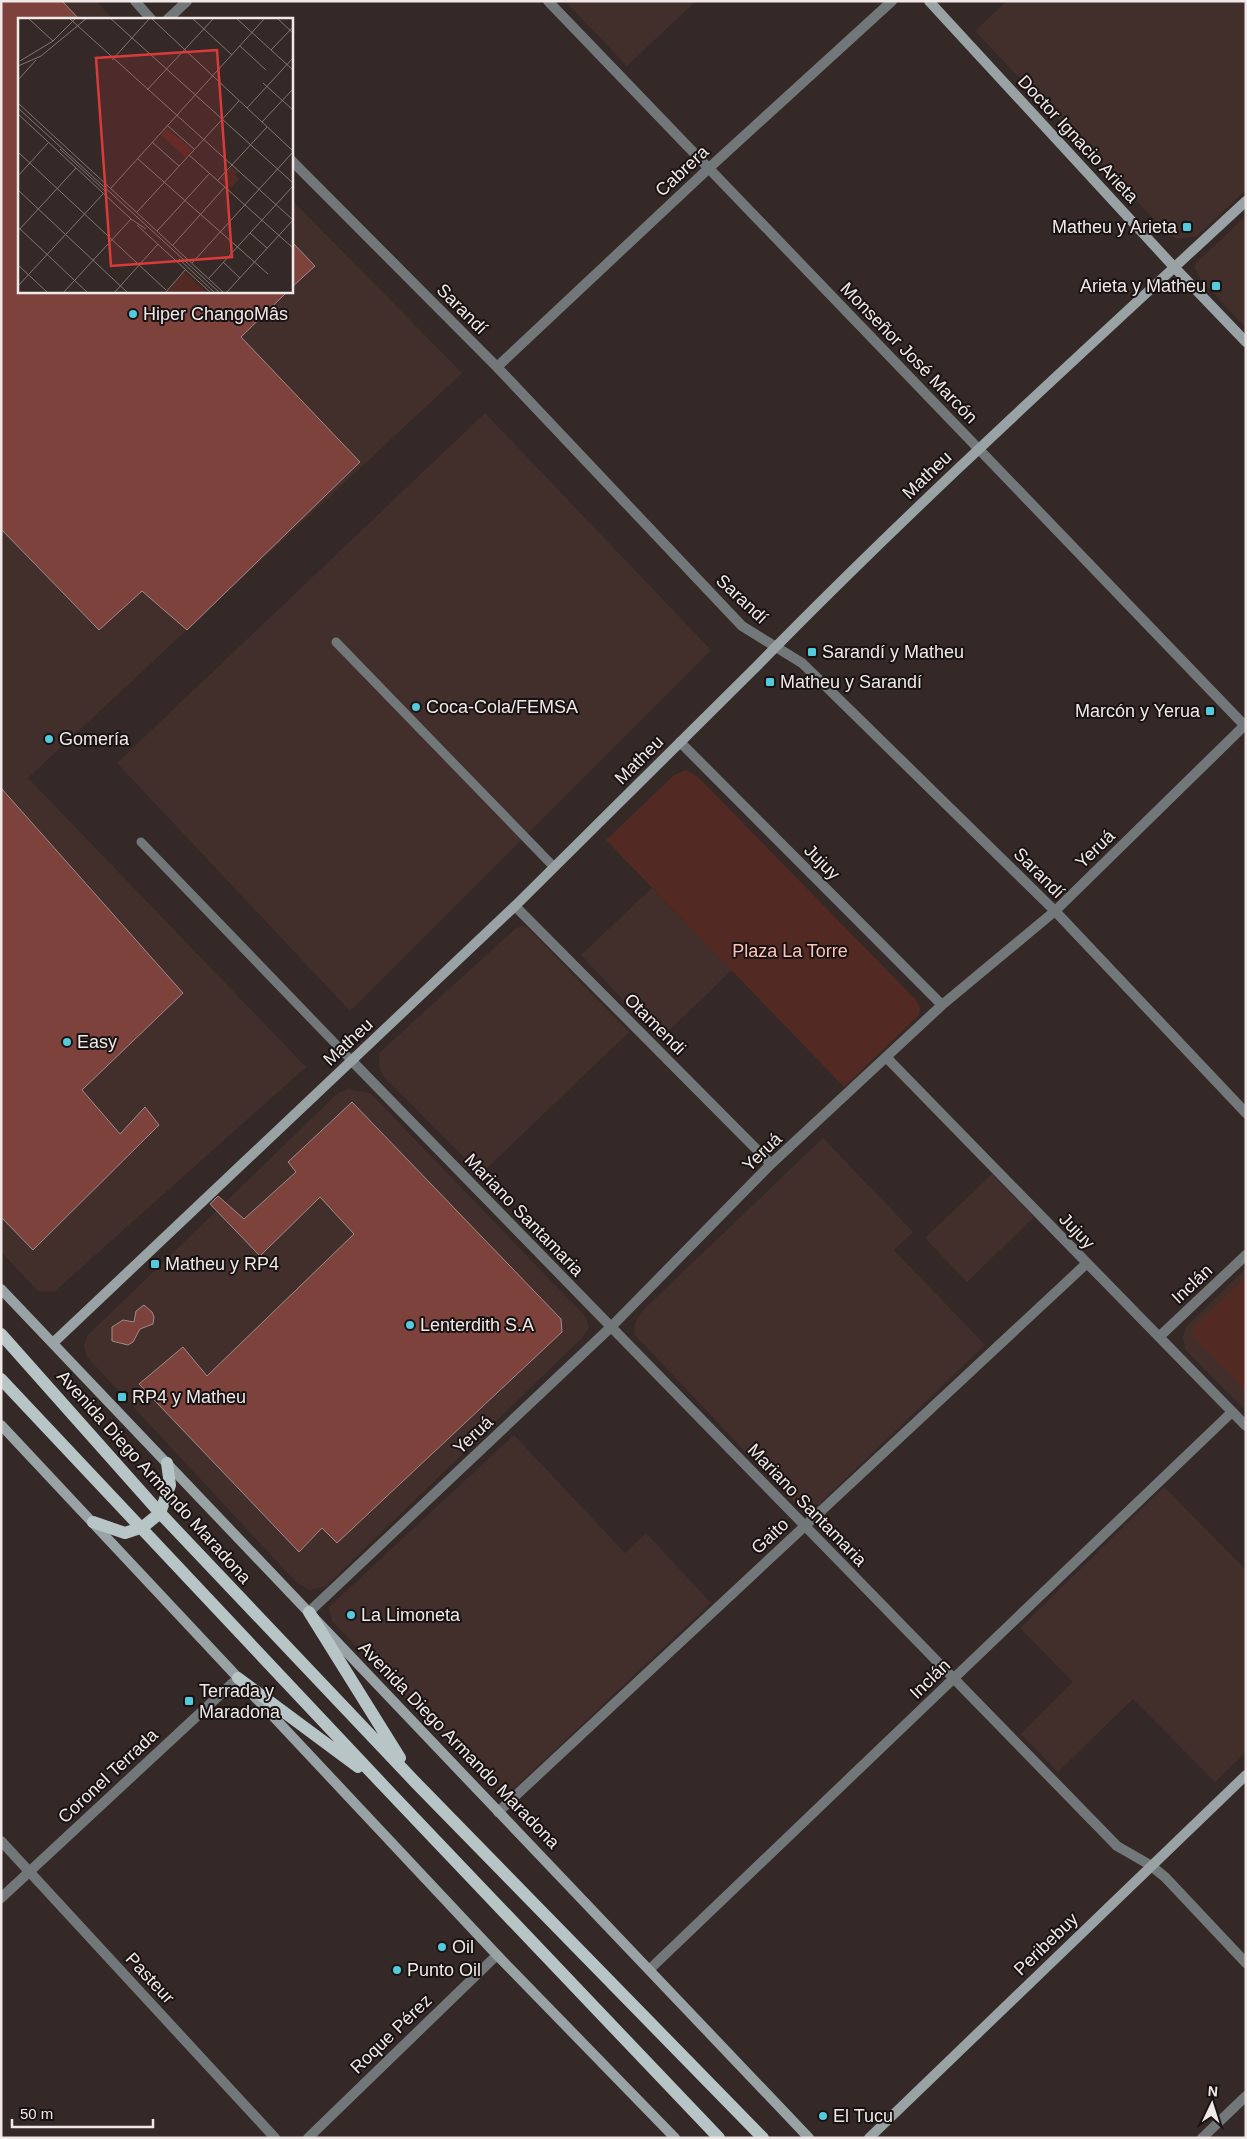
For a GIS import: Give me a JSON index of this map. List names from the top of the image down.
{
  "streets": {
    "main road": ["Avenida Diego Armando Maradona"],
    "street": [
      "Doctor Ignacio Arieta",
      "Cabrera",
      "Sarandí",
      "Monseñor José Marcón",
      "Matheu",
      "Yeruá",
      "Jujuy",
      "Otamendi",
      "Mariano Santamaria",
      "Inclán",
      "Gaito",
      "Coronel Terrada",
      "Peribebuy",
      "Pasteur",
      "Roque Pérez"
    ]
  },
  "crossings": [
    ["Doctor Ignacio Arieta", "Matheu"],
    ["Cabrera", "Sarandí"],
    ["Cabrera", "Monseñor José Marcón"],
    ["Sarandí", "Matheu"],
    ["Sarandí", "Yeruá"],
    ["Monseñor José Marcón", "Matheu"],
    ["Monseñor José Marcón", "Yeruá"],
    ["Matheu", "Jujuy"],
    ["Matheu", "Otamendi"],
    ["Matheu", "Mariano Santamaria"],
    ["Matheu", "Avenida Diego Armando Maradona"],
    ["Yeruá", "Jujuy"],
    ["Yeruá", "Otamendi"],
    ["Yeruá", "Mariano Santamaria"],
    ["Yeruá", "Avenida Diego Armando Maradona"],
    ["Jujuy", "Inclán"],
    ["Jujuy", "Gaito"],
    ["Mariano Santamaria", "Inclán"],
    ["Mariano Santamaria", "Gaito"],
    ["Mariano Santamaria", "Peribebuy"],
    ["Inclán", "Avenida Diego Armando Maradona"],
    ["Avenida Diego Armando Maradona", "Gaito"],
    ["Coronel Terrada", "Pasteur"]
  ],
  "parks": ["Plaza La Torre"],
  "places": {
    "transit": [
      "Matheu y Arieta",
      "Arieta y Matheu",
      "Sarandí y Matheu",
      "Matheu y Sarandí",
      "Marcón y Yerua",
      "Matheu y RP4",
      "RP4 y Matheu",
      "Terrada y Maradona"
    ],
    "other": [
      "Hiper ChangoMâs",
      "Coca-Cola/FEMSA",
      "Gomería",
      "Easy",
      "Lenterdith S.A",
      "La Limoneta",
      "Oil",
      "Punto Oil",
      "El Tucu"
    ]
  },
  "scale_bar": "50 m",
  "north": "top"
}
